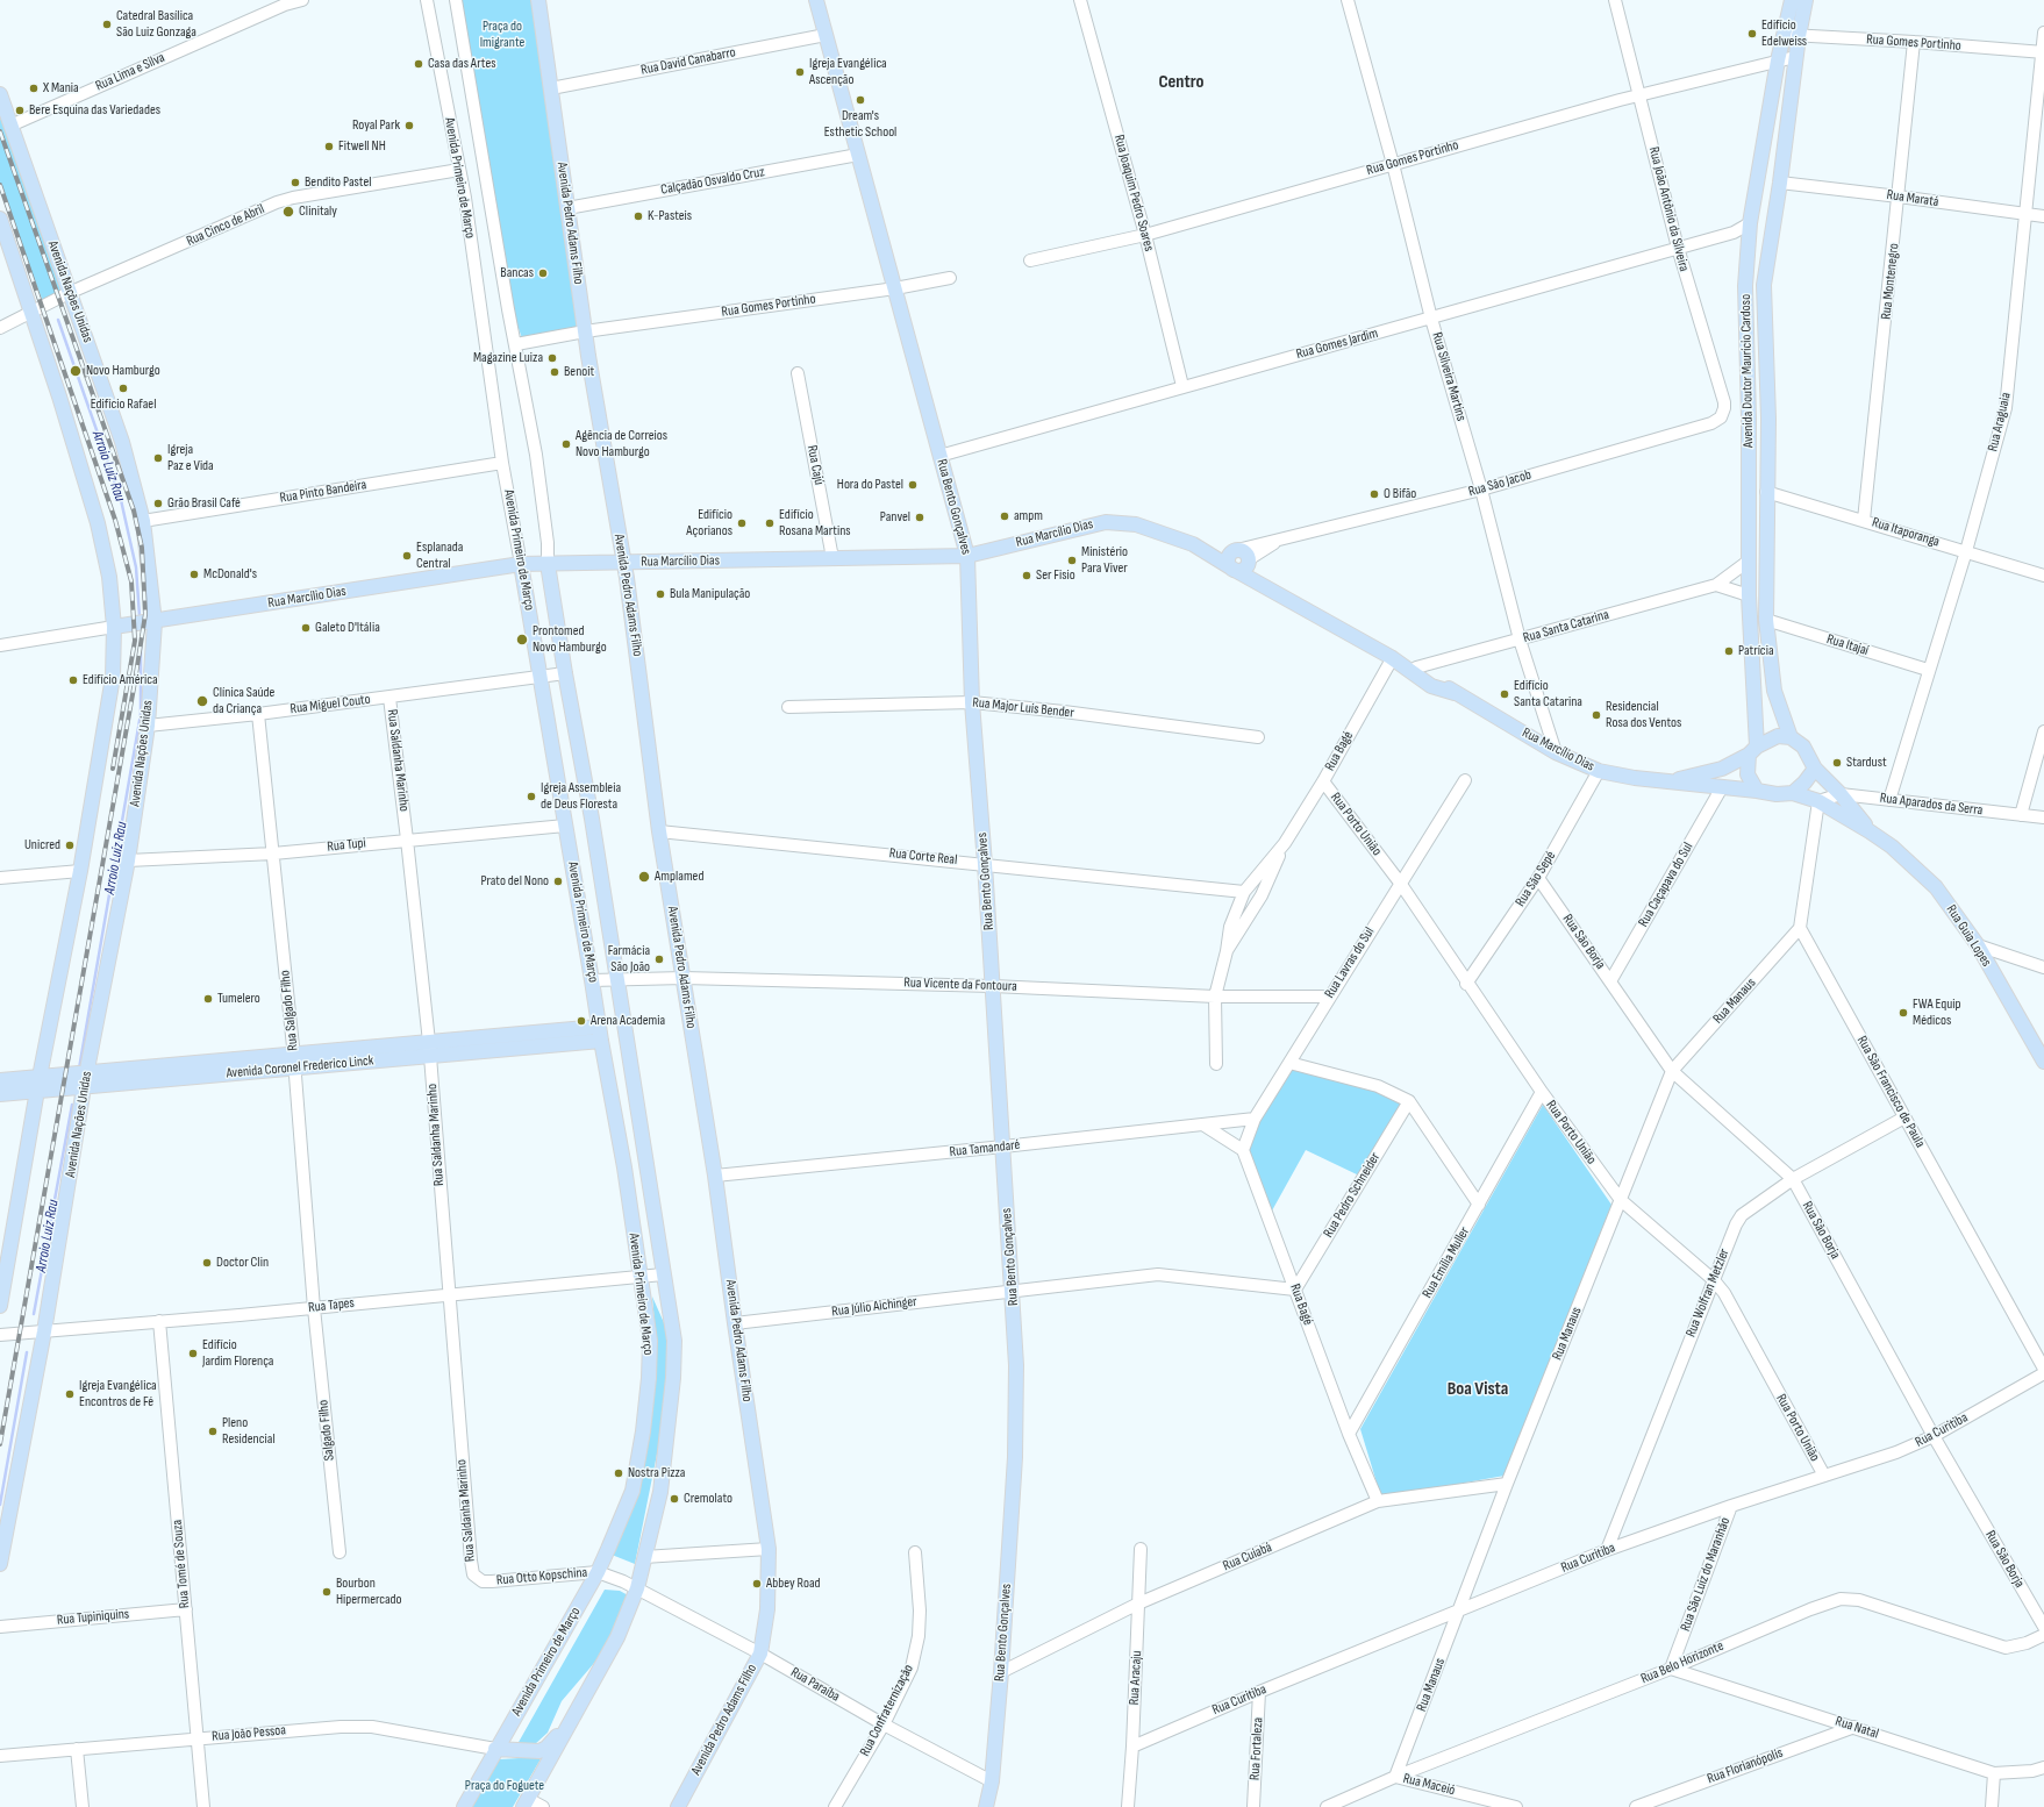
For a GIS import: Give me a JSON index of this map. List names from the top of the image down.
{
  "streets": {
    "main road": [
      "Avenida Primeiro de Março",
      "Avenida Pedro Adams Filho",
      "Avenida Nações Unidas",
      "Avenida Doutor Maurício Cardoso",
      "Rua Bento Gonçalves",
      "Rua Marcílio Dias",
      "Rua Guia Lopes",
      "Avenida Coronel Frederico Linck"
    ],
    "street": [
      "Rua Gomes Portinho",
      "Rua David Canabarro",
      "Rua Lima e Silva",
      "Calçadão Osvaldo Cruz",
      "Rua Joaquim Pedro Soares",
      "Rua Maratá",
      "Rua João Antônio da Silveira",
      "Rua Cinco de Abril",
      "Rua Montenegro",
      "Rua Gomes Jardim",
      "Rua Silveira Martins",
      "Rua Araguaia",
      "Rua Cajú",
      "Rua São Jacob",
      "Rua Pinto Bandeira",
      "Rua Itaporanga",
      "Rua Santa Catarina",
      "Rua Itajaí",
      "Rua Miguel Couto",
      "Rua Major Luís Bender",
      "Rua Bagé",
      "Rua Saldanha Marinho",
      "Rua Aparados da Serra",
      "Rua Porto União",
      "Rua Tupi",
      "Rua Corte Real",
      "Rua São Sepé",
      "Rua Caçapava do Sul",
      "Rua São Borja",
      "Rua Lavras do Sul",
      "Rua Vicente da Fontoura",
      "Rua Manaus",
      "Rua Salgado Filho",
      "Rua São Francisco de Paula",
      "Rua Tamandaré",
      "Rua Pedro Schneider",
      "Rua Emília Muller",
      "Rua Wolfran Metzler",
      "Rua Tapes",
      "Rua Júlio Aichinger",
      "Salgado Filho",
      "Rua Curitiba",
      "Rua Cuiabá",
      "Rua Tomé de Souza",
      "Rua São Luiz do Maranhão",
      "Rua Otto Kopschina",
      "Rua Tupiniquins",
      "Rua Belo Horizonte",
      "Rua Aracaju",
      "Rua Paraíba",
      "Rua Confraternização",
      "Rua Natal",
      "Rua João Pessoa",
      "Rua Fortaleza",
      "Rua Florianópolis",
      "Rua Maceió"
    ]
  },
  "crossings": [
    ["Rua Gomes Portinho", "Avenida Primeiro de Março"],
    ["Rua Gomes Portinho", "Rua Joaquim Pedro Soares"],
    ["Rua Gomes Portinho", "Rua João Antônio da Silveira"],
    ["Rua Gomes Portinho", "Avenida Pedro Adams Filho"],
    ["Rua Gomes Portinho", "Rua Montenegro"],
    ["Rua Gomes Portinho", "Avenida Doutor Maurício Cardoso"],
    ["Rua Gomes Portinho", "Rua Silveira Martins"],
    ["Rua Gomes Portinho", "Rua Araguaia"],
    ["Rua Gomes Portinho", "Rua Bento Gonçalves"],
    ["Rua David Canabarro", "Avenida Pedro Adams Filho"],
    ["Rua David Canabarro", "Rua Bento Gonçalves"],
    ["Rua Lima e Silva", "Avenida Nações Unidas"],
    ["Avenida Primeiro de Março", "Rua Cinco de Abril"],
    ["Avenida Primeiro de Março", "Rua Pinto Bandeira"],
    ["Avenida Primeiro de Março", "Rua Marcílio Dias"],
    ["Avenida Primeiro de Março", "Rua Miguel Couto"],
    ["Avenida Primeiro de Março", "Rua Tupi"],
    ["Avenida Primeiro de Março", "Rua Vicente da Fontoura"],
    ["Avenida Primeiro de Março", "Avenida Coronel Frederico Linck"],
    ["Avenida Primeiro de Março", "Rua Tapes"],
    ["Avenida Primeiro de Março", "Rua Otto Kopschina"],
    ["Avenida Primeiro de Março", "Rua Paraíba"],
    ["Avenida Primeiro de Março", "Rua João Pessoa"],
    ["Calçadão Osvaldo Cruz", "Avenida Pedro Adams Filho"],
    ["Calçadão Osvaldo Cruz", "Rua Bento Gonçalves"],
    ["Rua Joaquim Pedro Soares", "Rua Gomes Jardim"],
    ["Rua Maratá", "Rua Montenegro"],
    ["Rua Maratá", "Avenida Doutor Maurício Cardoso"],
    ["Rua Maratá", "Rua Araguaia"],
    ["Rua João Antônio da Silveira", "Rua Gomes Jardim"],
    ["Rua João Antônio da Silveira", "Rua São Jacob"],
    ["Avenida Pedro Adams Filho", "Rua Marcílio Dias"],
    ["Avenida Pedro Adams Filho", "Rua Corte Real"],
    ["Avenida Pedro Adams Filho", "Rua Vicente da Fontoura"],
    ["Avenida Pedro Adams Filho", "Rua Tamandaré"],
    ["Avenida Pedro Adams Filho", "Rua Júlio Aichinger"],
    ["Avenida Pedro Adams Filho", "Rua Paraíba"],
    ["Rua Cinco de Abril", "Avenida Nações Unidas"],
    ["Rua Montenegro", "Rua Itaporanga"],
    ["Avenida Nações Unidas", "Rua Pinto Bandeira"],
    ["Avenida Nações Unidas", "Rua Marcílio Dias"],
    ["Avenida Nações Unidas", "Rua Miguel Couto"],
    ["Avenida Nações Unidas", "Rua Tupi"],
    ["Avenida Nações Unidas", "Avenida Coronel Frederico Linck"],
    ["Avenida Nações Unidas", "Rua Tapes"],
    ["Rua Gomes Jardim", "Avenida Doutor Maurício Cardoso"],
    ["Rua Gomes Jardim", "Rua Silveira Martins"],
    ["Rua Gomes Jardim", "Rua Bento Gonçalves"],
    ["Avenida Doutor Maurício Cardoso", "Rua Itaporanga"],
    ["Avenida Doutor Maurício Cardoso", "Rua Marcílio Dias"],
    ["Avenida Doutor Maurício Cardoso", "Rua Santa Catarina"],
    ["Avenida Doutor Maurício Cardoso", "Rua Itajaí"],
    ["Avenida Doutor Maurício Cardoso", "Rua Guia Lopes"],
    ["Rua Silveira Martins", "Rua São Jacob"],
    ["Rua Silveira Martins", "Rua Marcílio Dias"],
    ["Rua Silveira Martins", "Rua Santa Catarina"],
    ["Rua Araguaia", "Rua Itaporanga"],
    ["Rua Araguaia", "Rua Itajaí"],
    ["Rua Araguaia", "Rua Aparados da Serra"],
    ["Rua Cajú", "Rua Marcílio Dias"],
    ["Rua São Jacob", "Rua Marcílio Dias"],
    ["Rua Bento Gonçalves", "Rua Marcílio Dias"],
    ["Rua Bento Gonçalves", "Rua Major Luís Bender"],
    ["Rua Bento Gonçalves", "Rua Corte Real"],
    ["Rua Bento Gonçalves", "Rua Vicente da Fontoura"],
    ["Rua Bento Gonçalves", "Rua Tamandaré"],
    ["Rua Bento Gonçalves", "Rua Júlio Aichinger"],
    ["Rua Bento Gonçalves", "Rua Cuiabá"],
    ["Rua Bento Gonçalves", "Rua Paraíba"],
    ["Rua Marcílio Dias", "Rua Santa Catarina"],
    ["Rua Marcílio Dias", "Rua Bagé"],
    ["Rua Marcílio Dias", "Rua São Sepé"],
    ["Rua Marcílio Dias", "Rua Caçapava do Sul"],
    ["Rua Marcílio Dias", "Rua Guia Lopes"],
    ["Rua Miguel Couto", "Rua Saldanha Marinho"],
    ["Rua Miguel Couto", "Rua Salgado Filho"],
    ["Rua Bagé", "Rua Porto União"],
    ["Rua Bagé", "Rua Corte Real"],
    ["Rua Bagé", "Rua Lavras do Sul"],
    ["Rua Bagé", "Rua Vicente da Fontoura"],
    ["Rua Bagé", "Rua Pedro Schneider"],
    ["Rua Bagé", "Rua Emília Muller"],
    ["Rua Bagé", "Rua Júlio Aichinger"],
    ["Rua Bagé", "Rua Cuiabá"],
    ["Rua Saldanha Marinho", "Rua Tupi"],
    ["Rua Saldanha Marinho", "Avenida Coronel Frederico Linck"],
    ["Rua Saldanha Marinho", "Rua Tapes"],
    ["Rua Saldanha Marinho", "Rua Otto Kopschina"],
    ["Rua Aparados da Serra", "Rua Guia Lopes"],
    ["Rua Porto União", "Rua São Sepé"],
    ["Rua Porto União", "Rua Lavras do Sul"],
    ["Rua Porto União", "Rua Manaus"],
    ["Rua Porto União", "Rua Emília Muller"],
    ["Rua Porto União", "Rua Wolfran Metzler"],
    ["Rua Porto União", "Rua Curitiba"],
    ["Rua Tupi", "Rua Salgado Filho"],
    ["Rua São Sepé", "Rua São Borja"],
    ["Rua Caçapava do Sul", "Rua São Borja"],
    ["Rua São Borja", "Rua Manaus"],
    ["Rua São Borja", "Rua Wolfran Metzler"],
    ["Rua São Borja", "Rua Curitiba"],
    ["Rua Lavras do Sul", "Rua Vicente da Fontoura"],
    ["Rua Lavras do Sul", "Rua Tamandaré"],
    ["Rua Manaus", "Rua São Francisco de Paula"],
    ["Rua Manaus", "Rua Curitiba"],
    ["Rua Manaus", "Rua Cuiabá"],
    ["Rua Manaus", "Rua Belo Horizonte"],
    ["Rua Manaus", "Rua Maceió"],
    ["Rua Salgado Filho", "Avenida Coronel Frederico Linck"],
    ["Rua Salgado Filho", "Rua Tapes"],
    ["Rua Salgado Filho", "Salgado Filho"],
    ["Rua São Francisco de Paula", "Rua Wolfran Metzler"],
    ["Rua Pedro Schneider", "Rua Júlio Aichinger"],
    ["Rua Wolfran Metzler", "Rua Curitiba"],
    ["Rua Tapes", "Salgado Filho"],
    ["Rua Tapes", "Rua Tomé de Souza"],
    ["Rua Curitiba", "Rua São Luiz do Maranhão"],
    ["Rua Curitiba", "Rua Aracaju"],
    ["Rua Curitiba", "Rua Fortaleza"],
    ["Rua Cuiabá", "Rua Aracaju"],
    ["Rua Tomé de Souza", "Rua Tupiniquins"],
    ["Rua Tomé de Souza", "Rua João Pessoa"],
    ["Rua São Luiz do Maranhão", "Rua Belo Horizonte"],
    ["Rua São Luiz do Maranhão", "Rua Natal"],
    ["Rua Otto Kopschina", "Rua Paraíba"],
    ["Rua Belo Horizonte", "Rua Natal"],
    ["Rua Belo Horizonte", "Rua Maceió"],
    ["Rua Paraíba", "Rua Confraternização"],
    ["Rua Natal", "Rua Florianópolis"]
  ],
  "districts": ["Centro", "Boa Vista"],
  "water": ["Arroio Luiz Rau"],
  "parks": ["Praça do Imigrante", "Praça do Foguete"],
  "places": [
    "Catedral Basílica São Luiz Gonzaga",
    "Edifício Edelweiss",
    "Casa das Artes",
    "Igreja Evangélica Ascenção",
    "X Mania",
    "Dream's Esthetic School",
    "Bere Esquina das Variedades",
    "Royal Park",
    "Fitwell NH",
    "Bendito Pastel",
    "Clinitaly",
    "K-Pasteis",
    "Bancas",
    "Magazine Luiza",
    "Novo Hamburgo",
    "Benoit",
    "Edifício Rafael",
    "Agência de Correios Novo Hamburgo",
    "Igreja Paz e Vida",
    "Hora do Pastel",
    "O Bifão",
    "Grão Brasil Café",
    "ampm",
    "Panvel",
    "Edifício Açorianos",
    "Edifício Rosana Martins",
    "Esplanada Central",
    "Ministério Para Viver",
    "McDonald's",
    "Ser Fisio",
    "Bula Manipulação",
    "Galeto D'Itália",
    "Prontomed Novo Hamburgo",
    "Patrícia",
    "Edifício América",
    "Edifício Santa Catarina",
    "Clínica Saúde da Criança",
    "Residencial Rosa dos Ventos",
    "Stardust",
    "Igreja Assembleia de Deus Floresta",
    "Unicred",
    "Amplamed",
    "Prato del Nono",
    "Farmácia São João",
    "Tumelero",
    "FWA Equip Médicos",
    "Arena Academia",
    "Doctor Clin",
    "Edifício Jardim Florença",
    "Igreja Evangélica Encontros de Fé",
    "Pleno Residencial",
    "Nostra Pizza",
    "Cremolato",
    "Abbey Road",
    "Bourbon Hipermercado"
  ]
}
